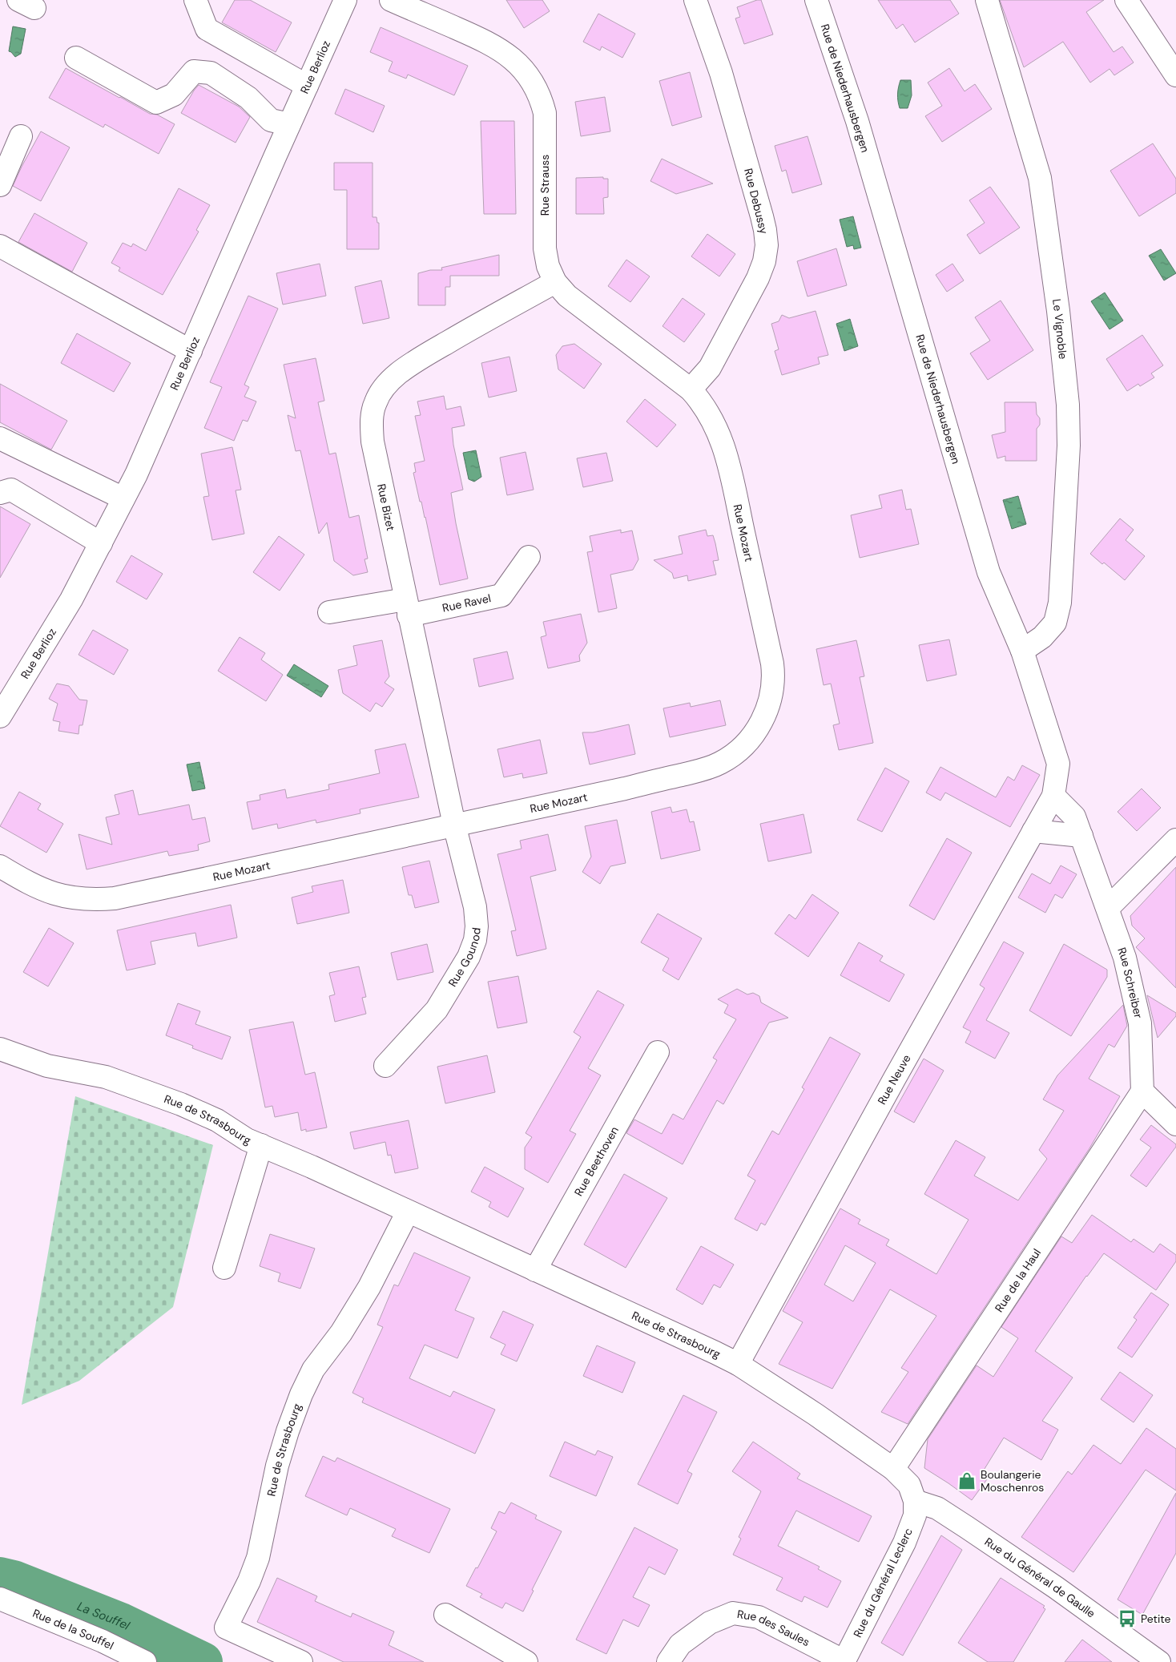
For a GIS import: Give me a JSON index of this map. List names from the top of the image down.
{
  "streets": {
    "street": [
      "Rue Berlioz",
      "Rue de Niederhausbergen",
      "Rue Strauss",
      "Rue Debussy",
      "Le Vignoble",
      "Rue Bizet",
      "Rue Mozart",
      "Rue Ravel",
      "Rue Gounod",
      "Rue Schreiber",
      "Rue Neuve",
      "Rue de Strasbourg",
      "Rue Beethoven",
      "Rue de la Haul",
      "Rue du Général de Gaulle",
      "Rue du Général Leclerc",
      "Rue de la Souffel",
      "Rue des Saules"
    ]
  },
  "crossings": [
    ["Rue de Niederhausbergen", "Le Vignoble"],
    ["Rue de Niederhausbergen", "Rue Schreiber"],
    ["Rue de Niederhausbergen", "Rue Neuve"],
    ["Rue Strauss", "Rue Debussy"],
    ["Rue Strauss", "Rue Bizet"],
    ["Rue Strauss", "Rue Mozart"],
    ["Rue Debussy", "Rue Mozart"],
    ["Rue Bizet", "Rue Mozart"],
    ["Rue Bizet", "Rue Ravel"],
    ["Rue Bizet", "Rue Gounod"],
    ["Rue Mozart", "Rue Gounod"],
    ["Rue Schreiber", "Rue Neuve"],
    ["Rue Schreiber", "Rue de la Haul"],
    ["Rue Neuve", "Rue de Strasbourg"],
    ["Rue de Strasbourg", "Rue Beethoven"],
    ["Rue de Strasbourg", "Rue de la Haul"],
    ["Rue de Strasbourg", "Rue du Général de Gaulle"],
    ["Rue de Strasbourg", "Rue du Général Leclerc"],
    ["Rue du Général de Gaulle", "Rue du Général Leclerc"],
    ["Rue du Général Leclerc", "Rue des Saules"]
  ],
  "water": ["La Souffel"],
  "places": {
    "shop": ["Boulangerie Moschenros"],
    "bus stop": ["Petite"]
  }
}
